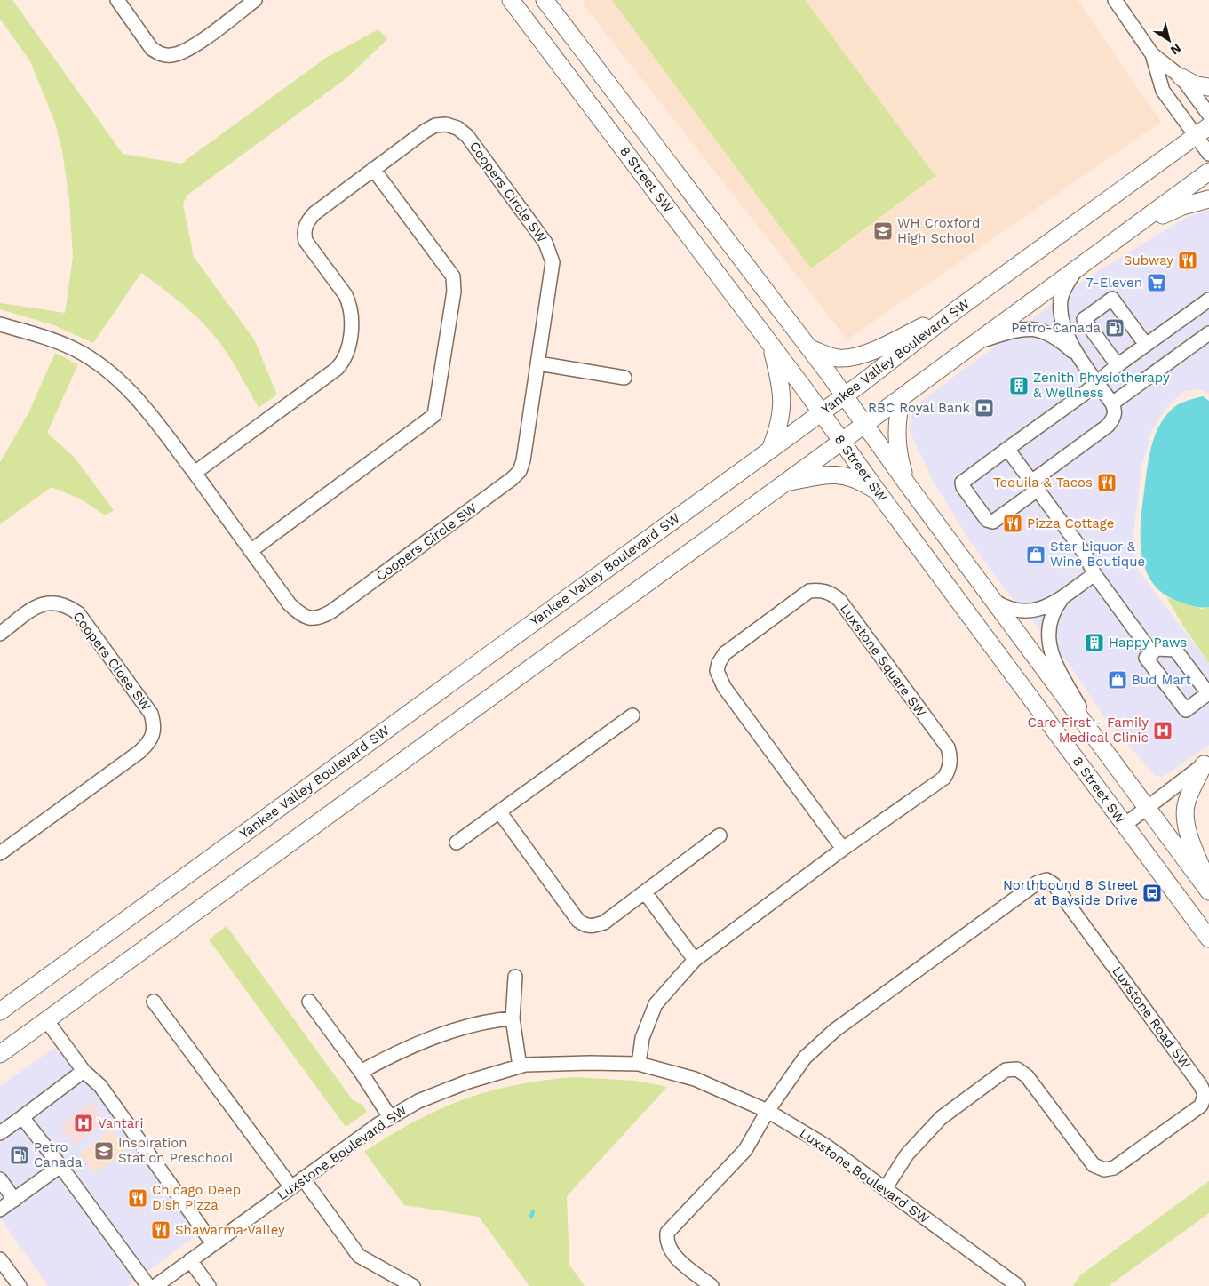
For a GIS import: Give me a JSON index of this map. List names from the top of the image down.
{
  "streets": {
    "main road": ["8 Street SW", "Yankee Valley Boulevard SW"],
    "street": [
      "Coopers Circle SW",
      "Luxstone Square SW",
      "Coopers Close SW",
      "Luxstone Road SW",
      "Luxstone Boulevard SW"
    ]
  },
  "crossings": [
    ["8 Street SW", "Yankee Valley Boulevard SW"],
    ["Luxstone Square SW", "Luxstone Boulevard SW"],
    ["Luxstone Road SW", "Luxstone Boulevard SW"]
  ],
  "places": {
    "school or university": ["WH Croxford High School", "Inspiration Station Preschool"],
    "restaurant": [
      "Subway",
      "Tequila & Tacos",
      "Pizza Cottage",
      "Chicago Deep Dish Pizza",
      "Shawarma Valley"
    ],
    "supermarket": ["7-Eleven"],
    "fuel station": ["Petro-Canada", "Petro Canada"],
    "building": ["Zenith Physiotherapy & Wellness", "Happy Paws"],
    "bank": ["RBC Royal Bank"],
    "shop": ["Star Liquor & Wine Boutique", "Bud Mart"],
    "hospital": ["Care First - Family Medical Clinic", "Vantari"],
    "bus stop": ["Northbound 8 Street at Bayside Drive"]
  },
  "north": "bottom right"
}
